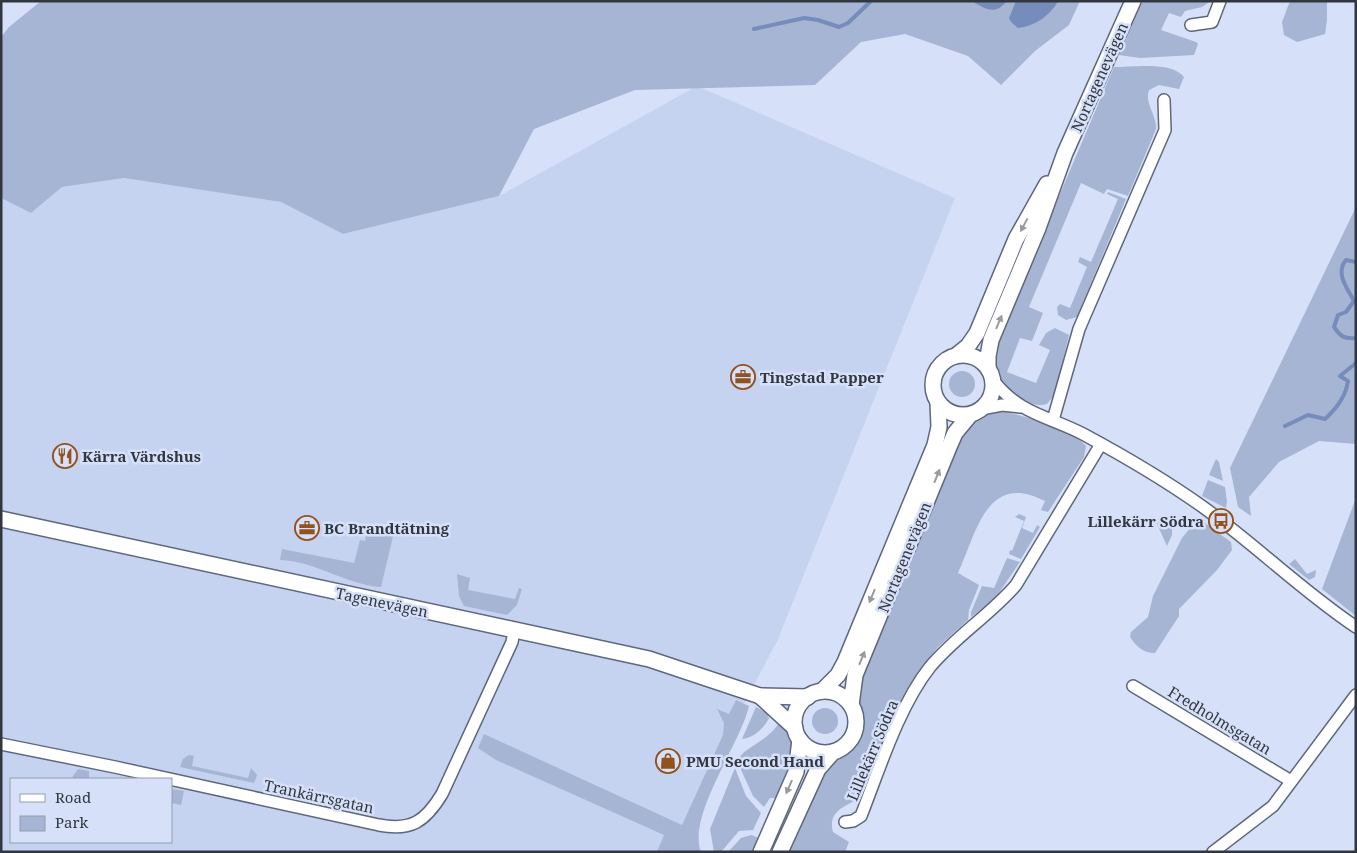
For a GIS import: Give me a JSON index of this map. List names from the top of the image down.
{
  "streets": {
    "street": [
      "Nortagenevägen",
      "Tagenevägen",
      "Fredholmsgatan",
      "Lillekärr Södra",
      "Trankärrsgatan"
    ]
  },
  "crossings": [
    ["Nortagenevägen", "Tagenevägen"],
    ["Tagenevägen", "Trankärrsgatan"]
  ],
  "places": {
    "office": ["Tingstad Papper", "BC Brandtätning"],
    "restaurant": ["Kärra Värdshus"],
    "bus stop": ["Lillekärr Södra"],
    "shop": ["PMU Second Hand"]
  },
  "legend": ["Road", "Park"]
}
